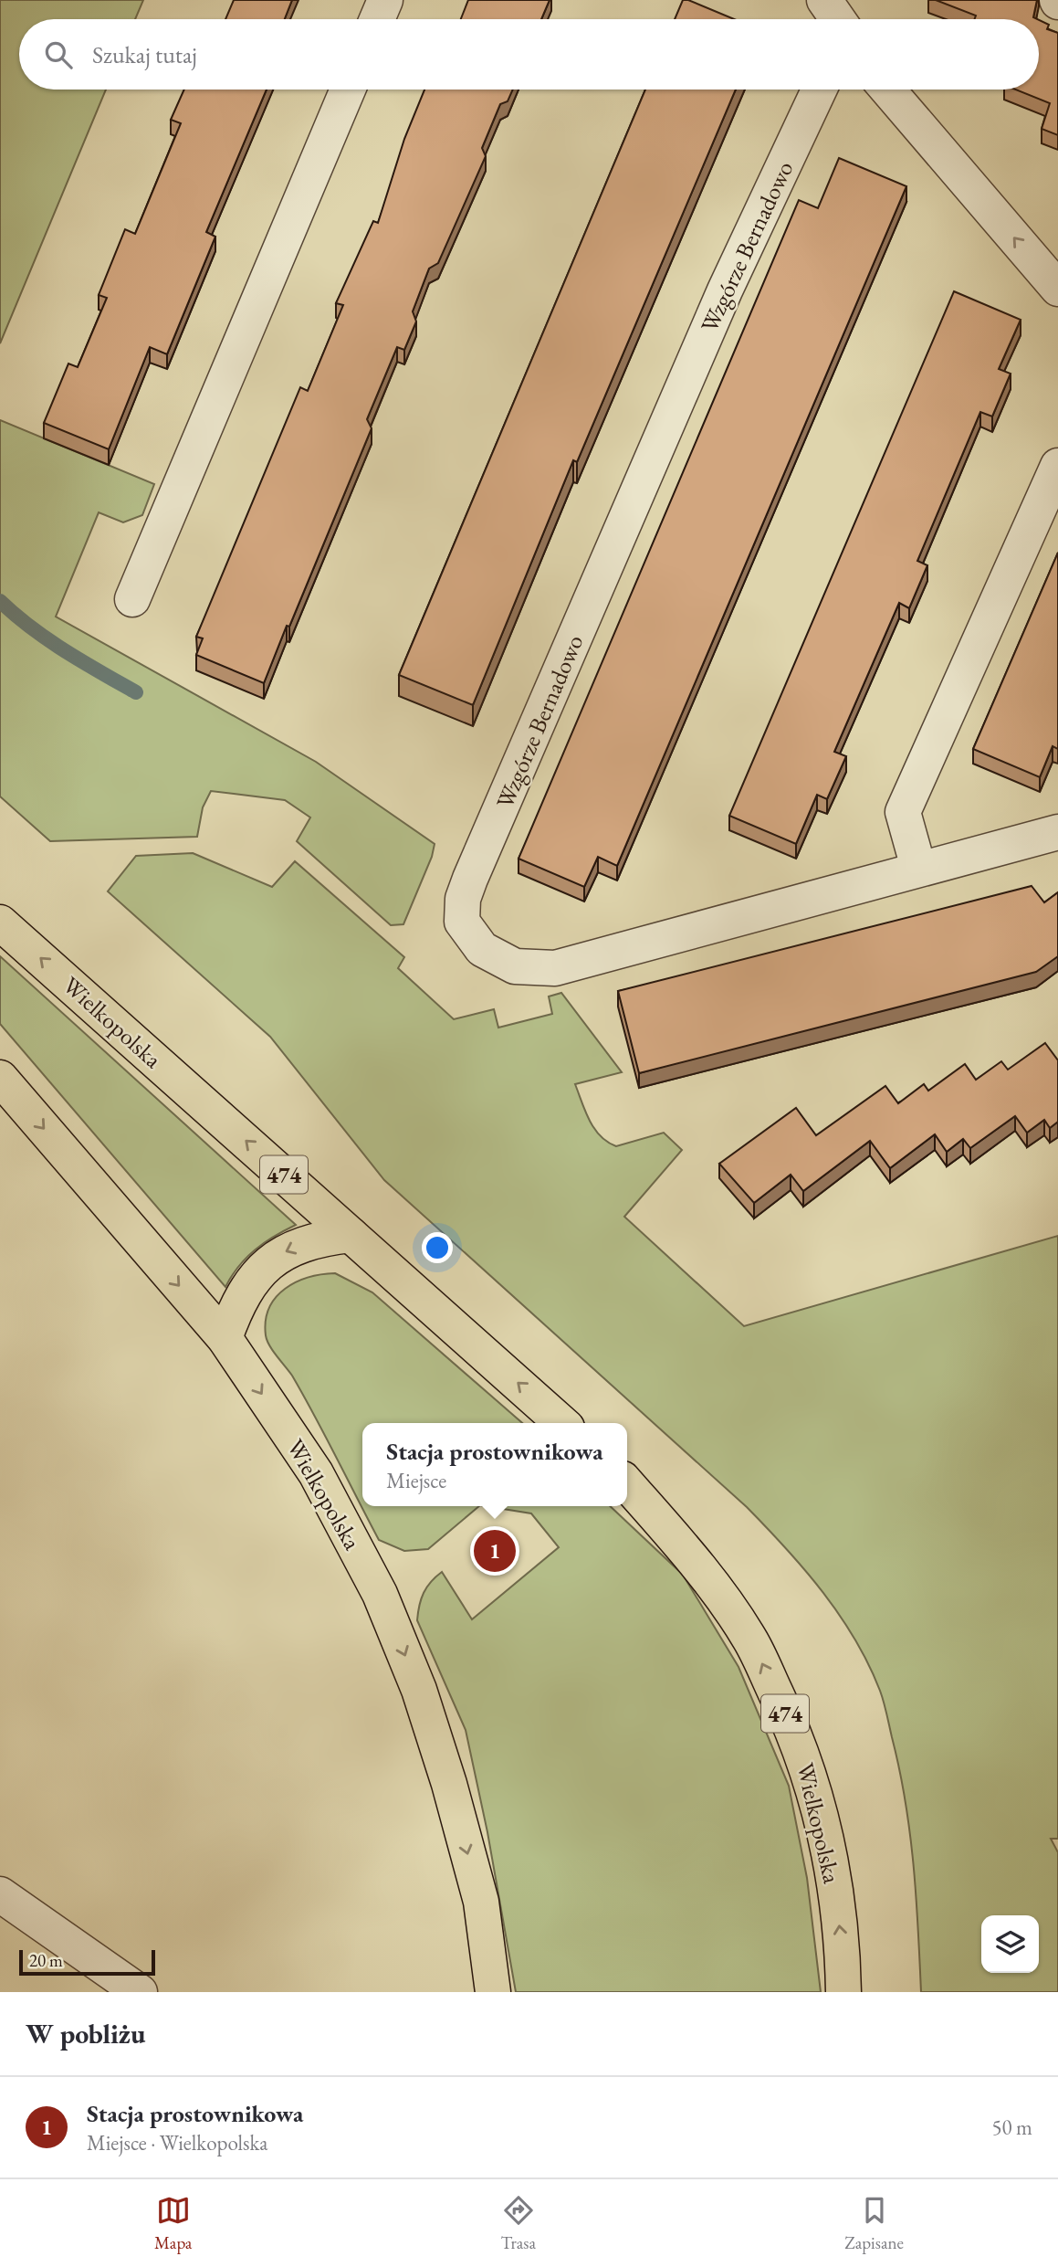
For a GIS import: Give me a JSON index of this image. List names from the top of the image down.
{
  "streets": {
    "main road": ["Wielkopolska", "474"],
    "street": ["Wzgórze Bernadowo"]
  },
  "scale_bar": "20 m",
  "page": {
    "search": "Szukaj tutaj",
    "popup": ["Stacja prostownikowa", "Miejsce"],
    "pins": "1",
    "scale": "20 m",
    "heading": "W pobliżu",
    "list": [
      {
        "mark": "1",
        "name": "Stacja prostownikowa",
        "note": "Miejsce · Wielkopolska",
        "value": "50 m"
      }
    ],
    "nav": ["Mapa", "Trasa", "Zapisane"]
  }
}
